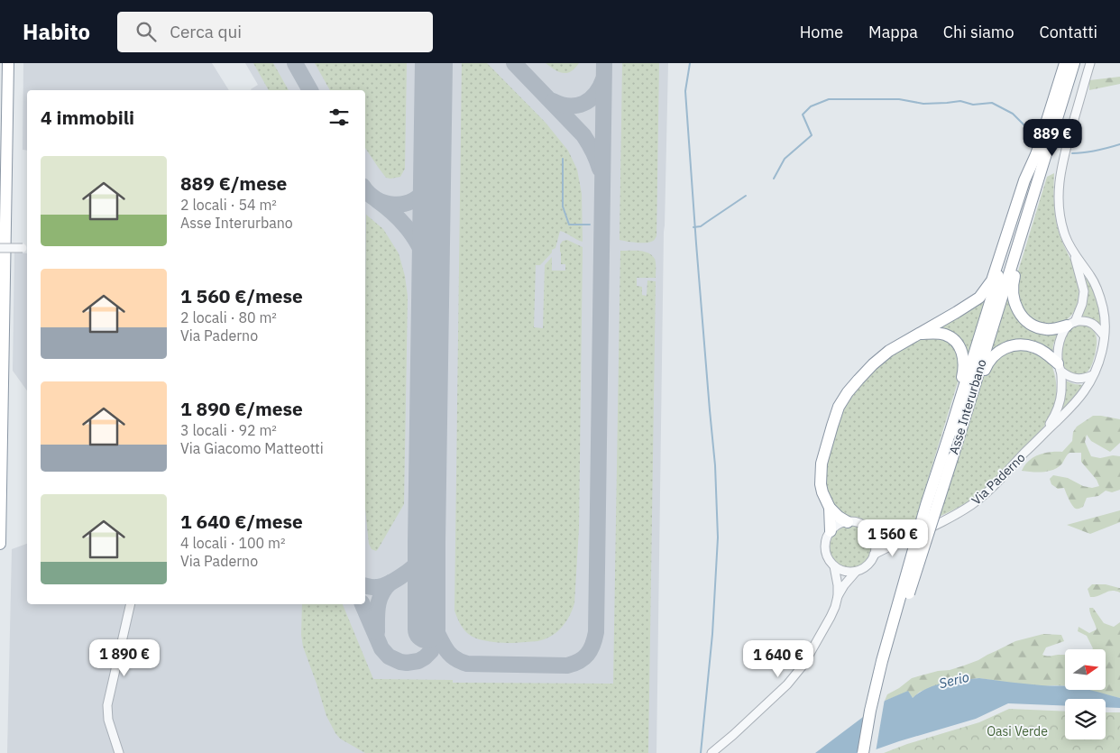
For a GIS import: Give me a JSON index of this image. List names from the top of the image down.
{
  "streets": {
    "highway": ["Asse Interurbano"],
    "street": ["Via Paderno"]
  },
  "water": ["Serio"],
  "parks": ["Oasi Verde"],
  "north": "right",
  "page": {
    "header": "Habito",
    "search": "Cerca qui",
    "nav": [
      "Home",
      "Mappa",
      "Chi siamo",
      "Contatti"
    ],
    "heading": "4 immobili",
    "price": [
      "889 €",
      "1 560 €",
      "1 890 €",
      "1 640 €"
    ],
    "list": [
      {
        "name": "889 €/mese",
        "note": "2 locali · 54 m² · Asse Interurbano"
      },
      {
        "name": "1 560 €/mese",
        "note": "2 locali · 80 m² · Via Paderno"
      },
      {
        "name": "1 890 €/mese",
        "note": "3 locali · 92 m² · Via Giacomo Matteotti"
      },
      {
        "name": "1 640 €/mese",
        "note": "4 locali · 100 m² · Via Paderno"
      }
    ]
  }
}
